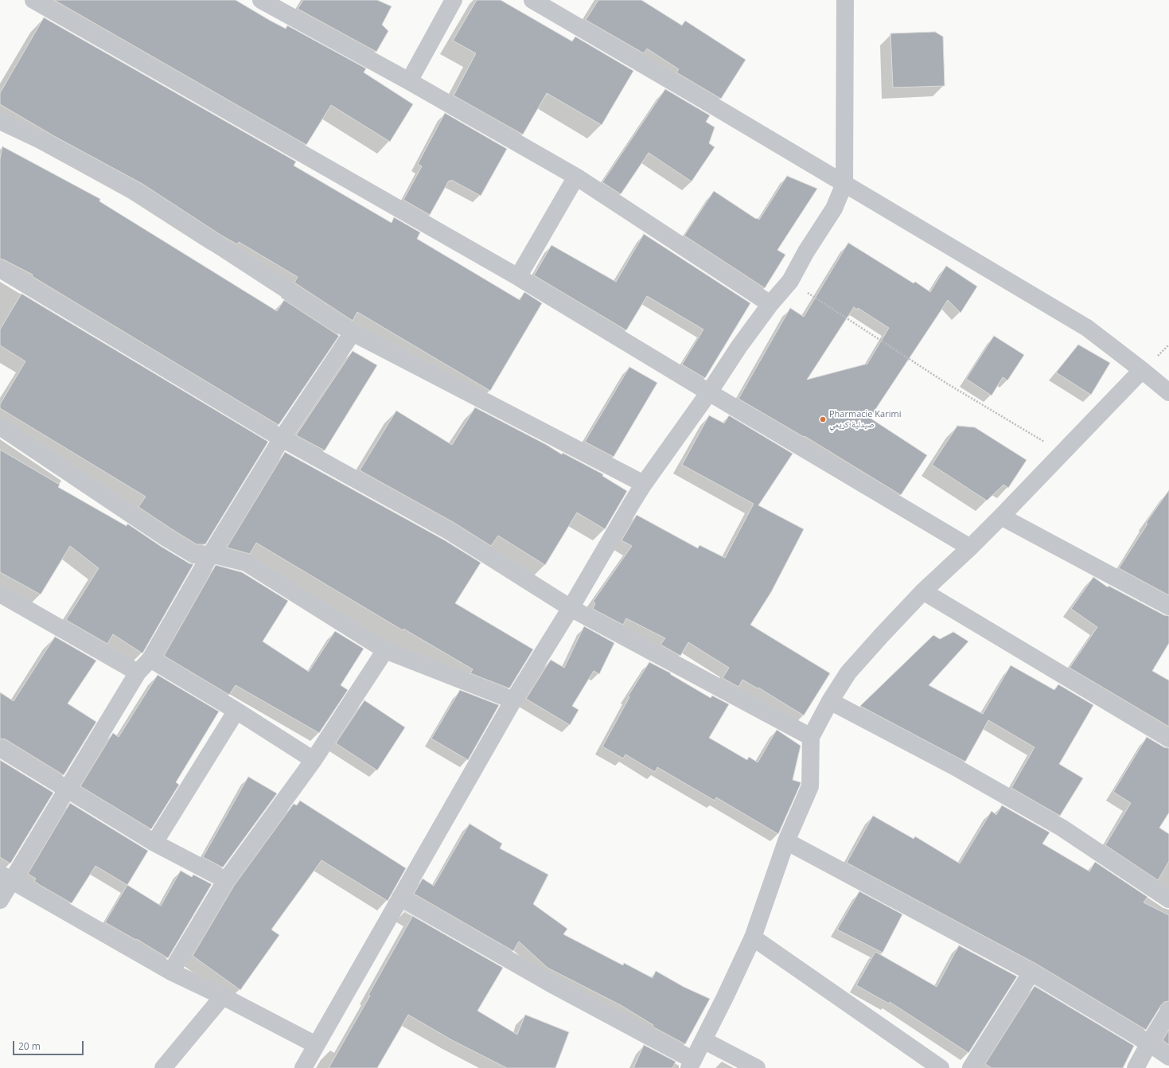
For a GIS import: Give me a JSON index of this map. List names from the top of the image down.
{
  "places": ["Pharmacie Karimi صيدلية كريمي"],
  "scale_bar": "20 m"
}
